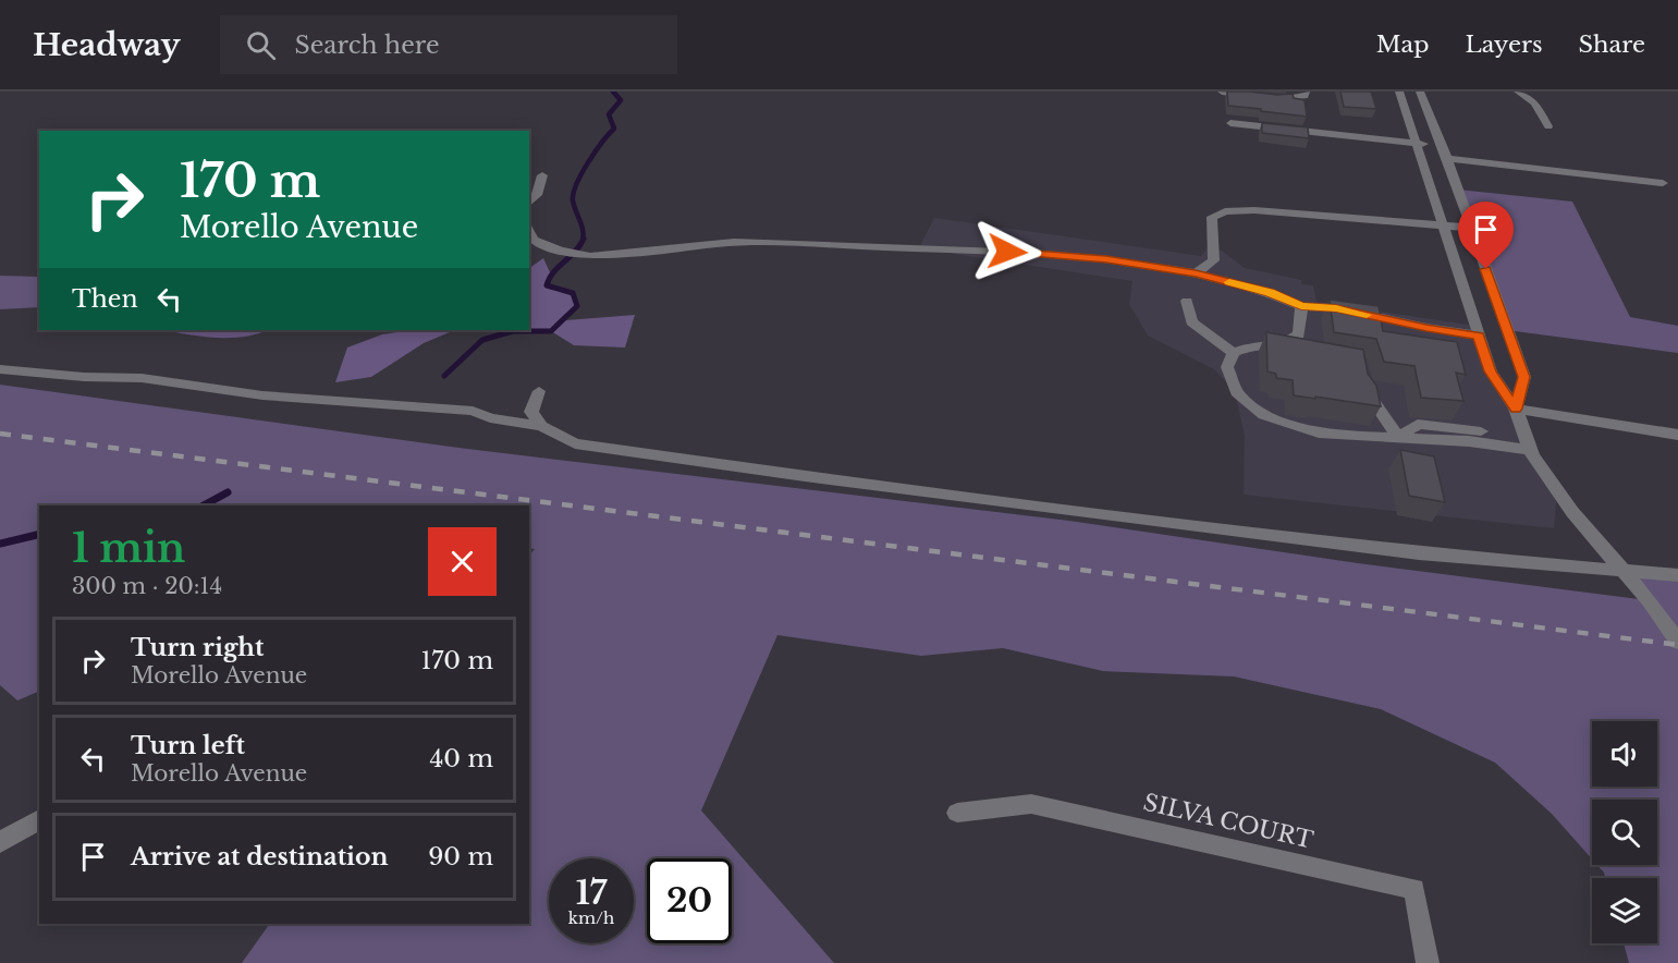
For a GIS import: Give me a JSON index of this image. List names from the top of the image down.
{
  "streets": {
    "street": ["SILVA COURT"]
  },
  "page": {
    "header": "Headway",
    "search": "Search here",
    "nav": ["Map", "Layers", "Share"],
    "turn": ["170 m", "Morello Avenue"],
    "then": "Then",
    "heading": ["1 min", "300 m · 20:14"],
    "list": [
      {
        "name": "Turn right",
        "note": "Morello Avenue",
        "value": "170 m"
      },
      {
        "name": "Turn left",
        "note": "Morello Avenue",
        "value": "40 m"
      },
      {
        "name": "Arrive at destination",
        "value": "90 m"
      }
    ],
    "speed": "17 km/h",
    "limit": "20"
  }
}
